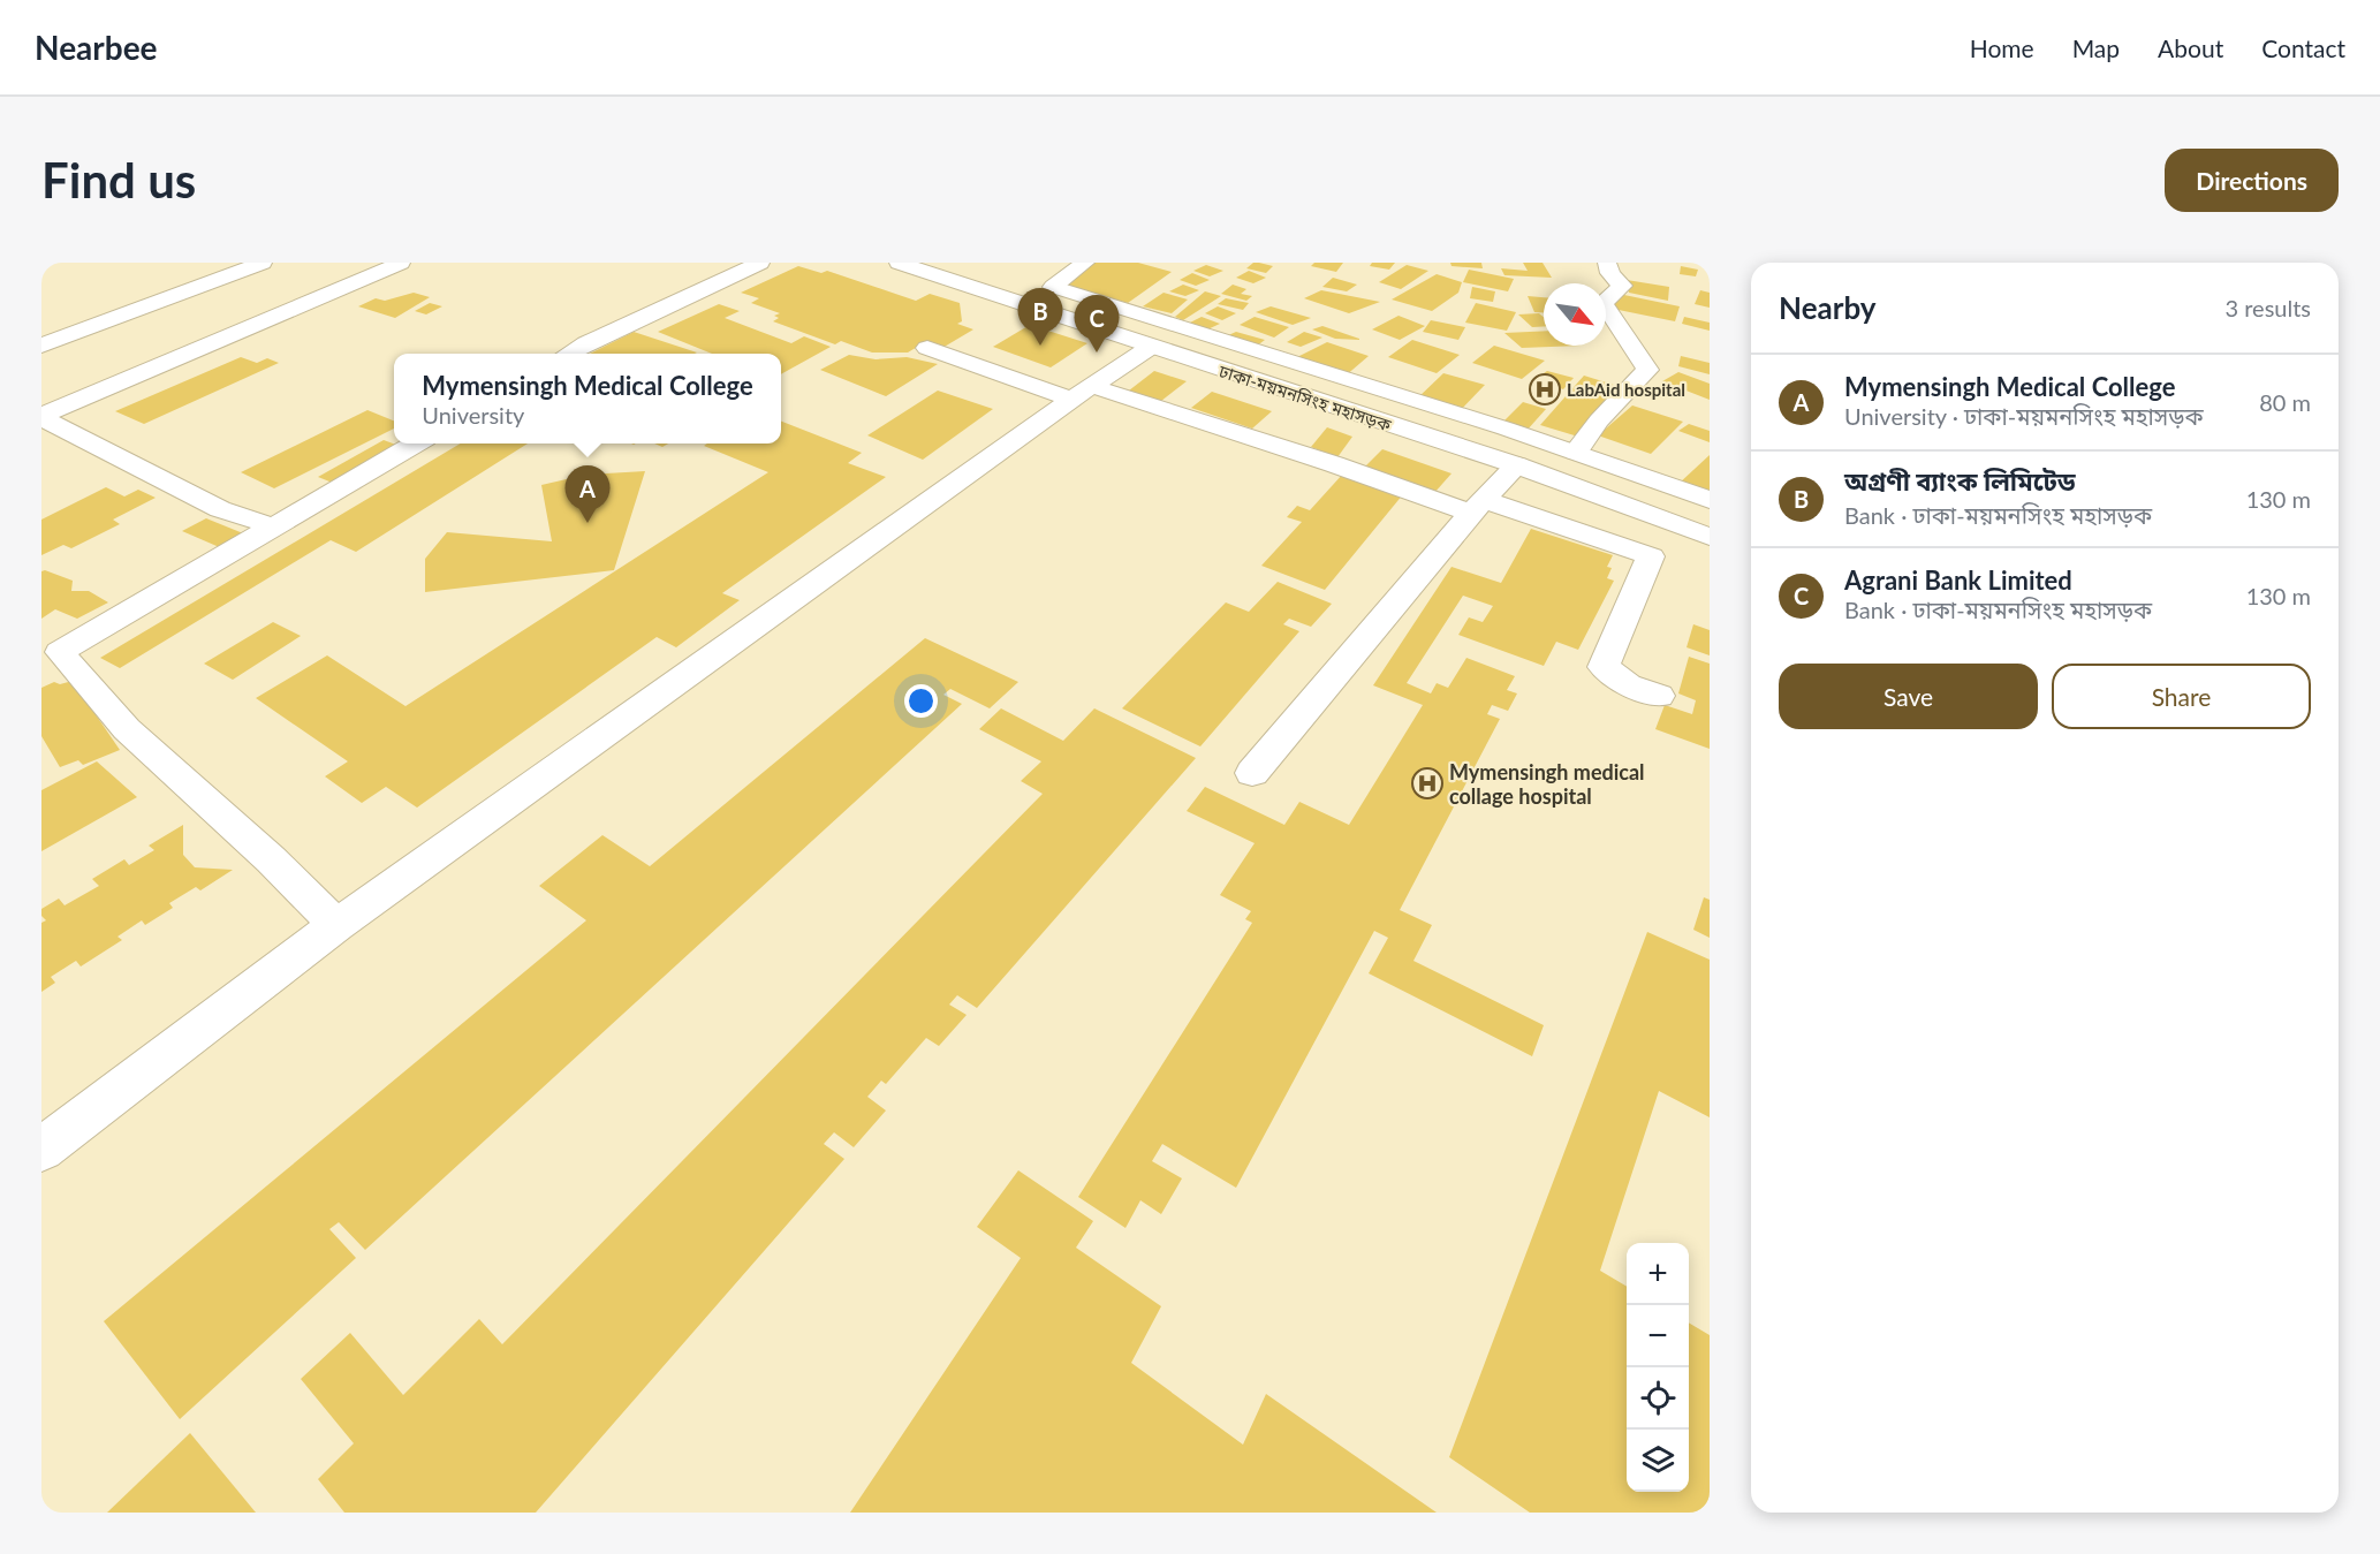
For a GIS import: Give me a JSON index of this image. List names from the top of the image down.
{
  "streets": {
    "main road": ["ঢাকা-ময়মনসিংহ মহাসড়ক"]
  },
  "places": {
    "hospital": ["LabAid hospital", "Mymensingh medical collage hospital"]
  },
  "north": "bottom right",
  "page": {
    "header": "Nearbee",
    "nav": [
      "Home",
      "Map",
      "About",
      "Contact"
    ],
    "buttons": [
      "Directions",
      ["Save", "Share"]
    ],
    "title": "Find us",
    "heading": ["Nearby", "3 results"],
    "pins": ["B", "C", "A"],
    "list": [
      {
        "mark": "A",
        "name": "Mymensingh Medical College",
        "note": "University · ঢাকা-ময়মনসিংহ মহাসড়ক",
        "value": "80 m"
      },
      {
        "mark": "B",
        "name": "অগ্রণী ব্যাংক লিমিটেড",
        "note": "Bank · ঢাকা-ময়মনসিংহ মহাসড়ক",
        "value": "130 m"
      },
      {
        "mark": "C",
        "name": "Agrani Bank Limited",
        "note": "Bank · ঢাকা-ময়মনসিংহ মহাসড়ক",
        "value": "130 m"
      }
    ],
    "popup": ["Mymensingh Medical College", "University"],
    "map_buttons": ["+", "−"]
  }
}
